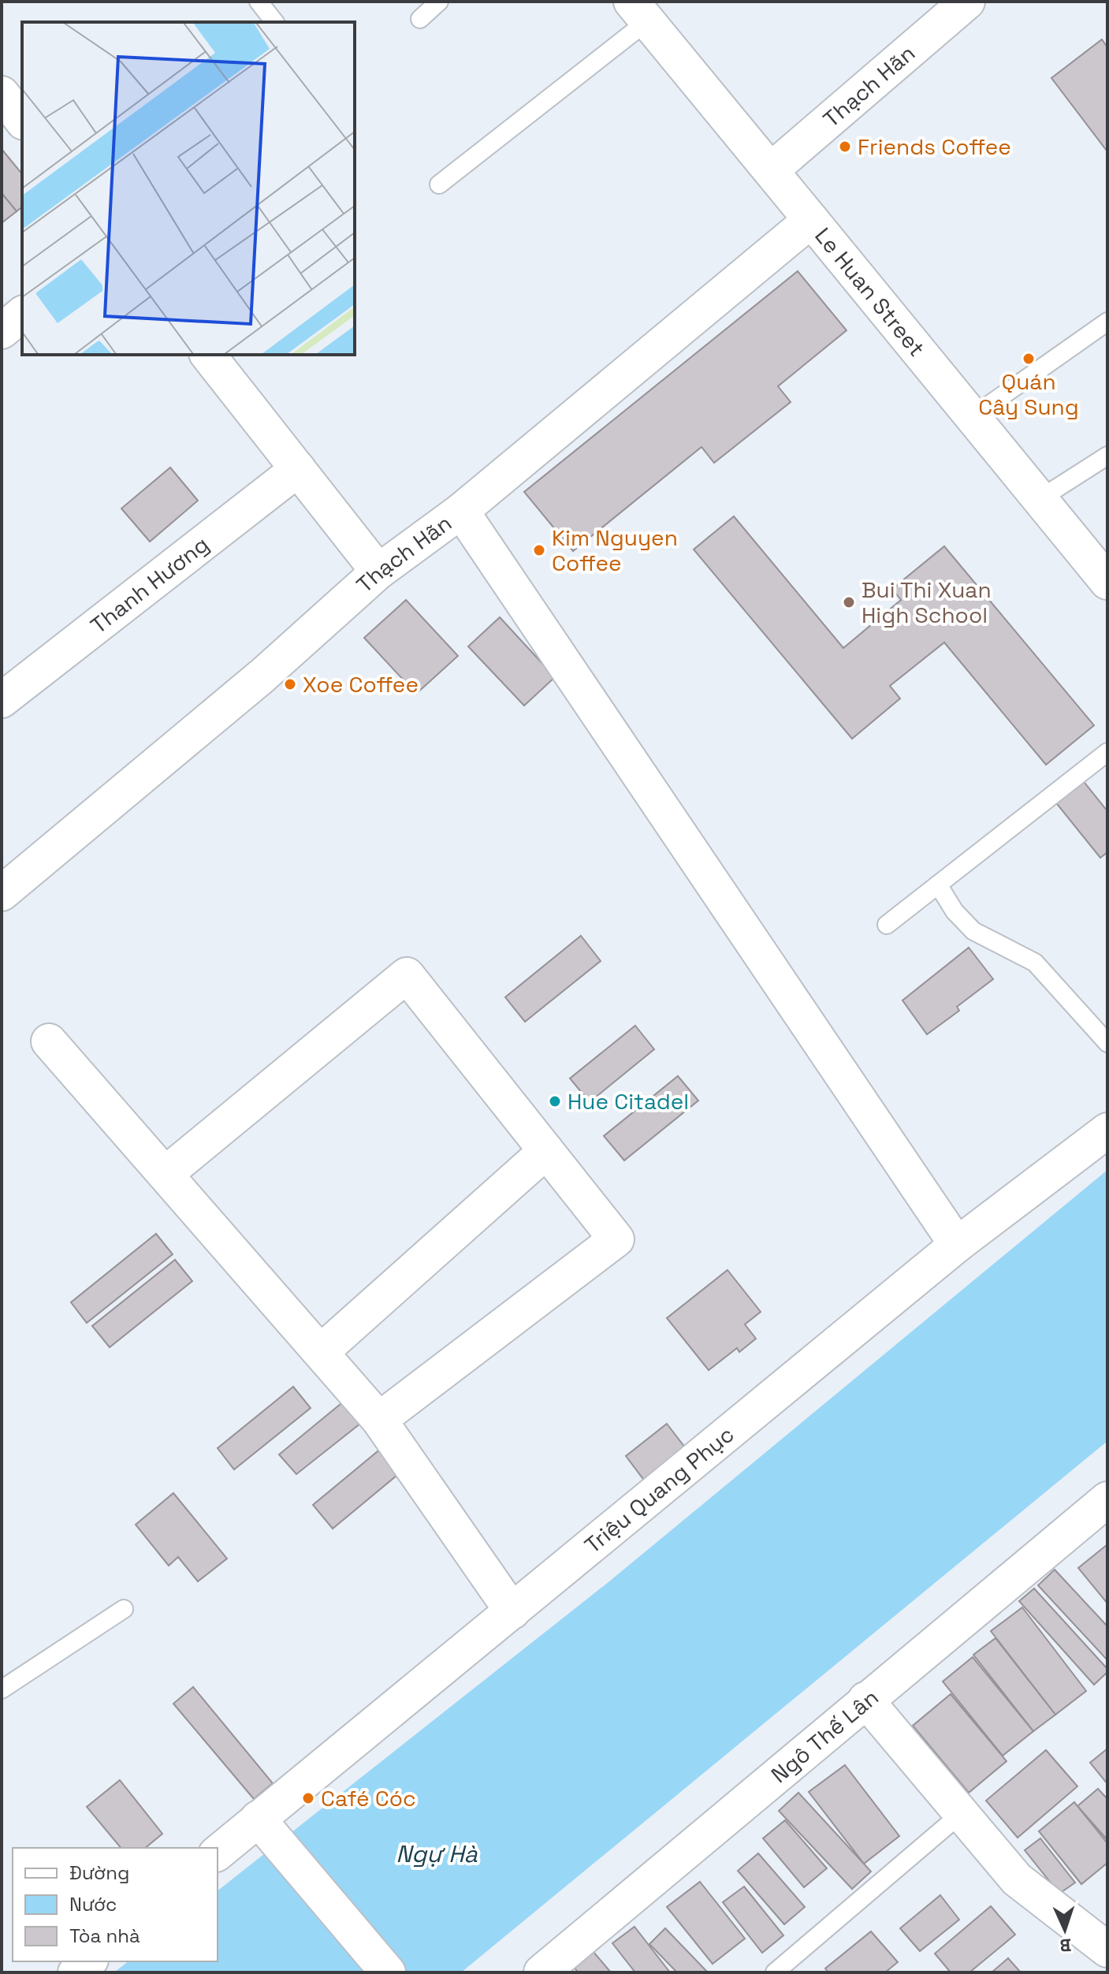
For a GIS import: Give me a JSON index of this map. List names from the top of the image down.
{
  "streets": {
    "street": [
      "Thạch Hãn",
      "Le Huan Street",
      "Thanh Hương",
      "Triệu Quang Phục",
      "Ngô Thế Lân"
    ]
  },
  "crossings": [
    ["Thạch Hãn", "Le Huan Street"]
  ],
  "water": ["Ngự Hà"],
  "places": [
    "Friends Coffee",
    "Quán Cây Sung",
    "Kim Nguyen Coffee",
    "Bui Thi Xuan High School",
    "Xoe Coffee",
    "Hue Citadel",
    "Café Cóc"
  ],
  "legend": ["Đường", "Nước", "Tòa nhà"],
  "north": "bottom"
}
